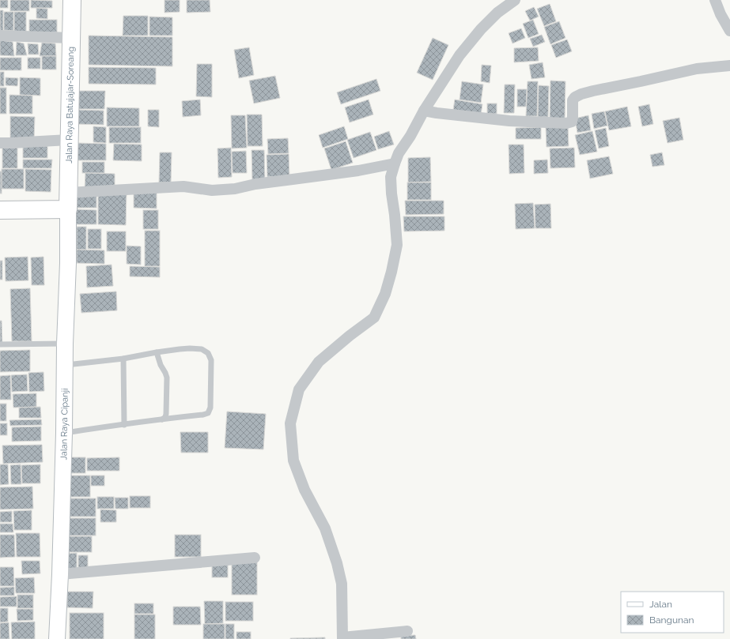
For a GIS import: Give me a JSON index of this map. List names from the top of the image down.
{
  "streets": {
    "highway": ["Jalan Raya Batujajar-Soreang"],
    "main road": ["Jalan Raya Cipanji"]
  },
  "crossings": [
    ["Jalan Raya Batujajar-Soreang", "Jalan Raya Cipanji"]
  ],
  "legend": ["Jalan", "Bangunan"]
}
